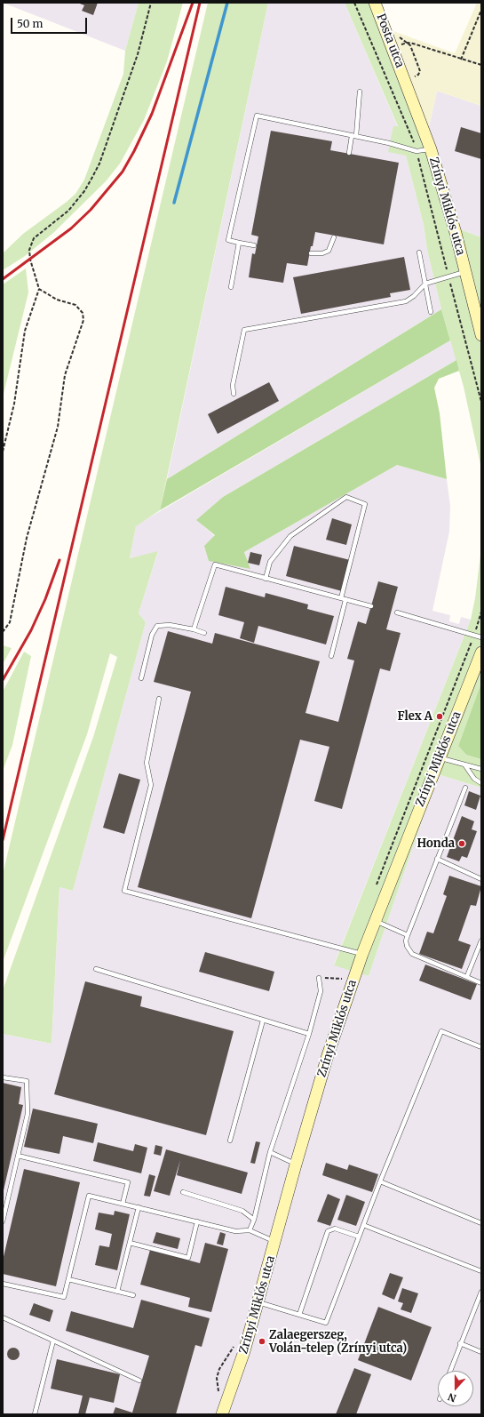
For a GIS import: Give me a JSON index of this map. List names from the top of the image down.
{
  "streets": {
    "main road": ["Posta utca", "Zrínyi Miklós utca"]
  },
  "crossings": [
    ["Posta utca", "Zrínyi Miklós utca"]
  ],
  "places": ["Flex A", "Honda", "Zalaegerszeg, Volán-telep (Zrínyi utca)"],
  "scale_bar": "50 m",
  "north": "bottom"
}
